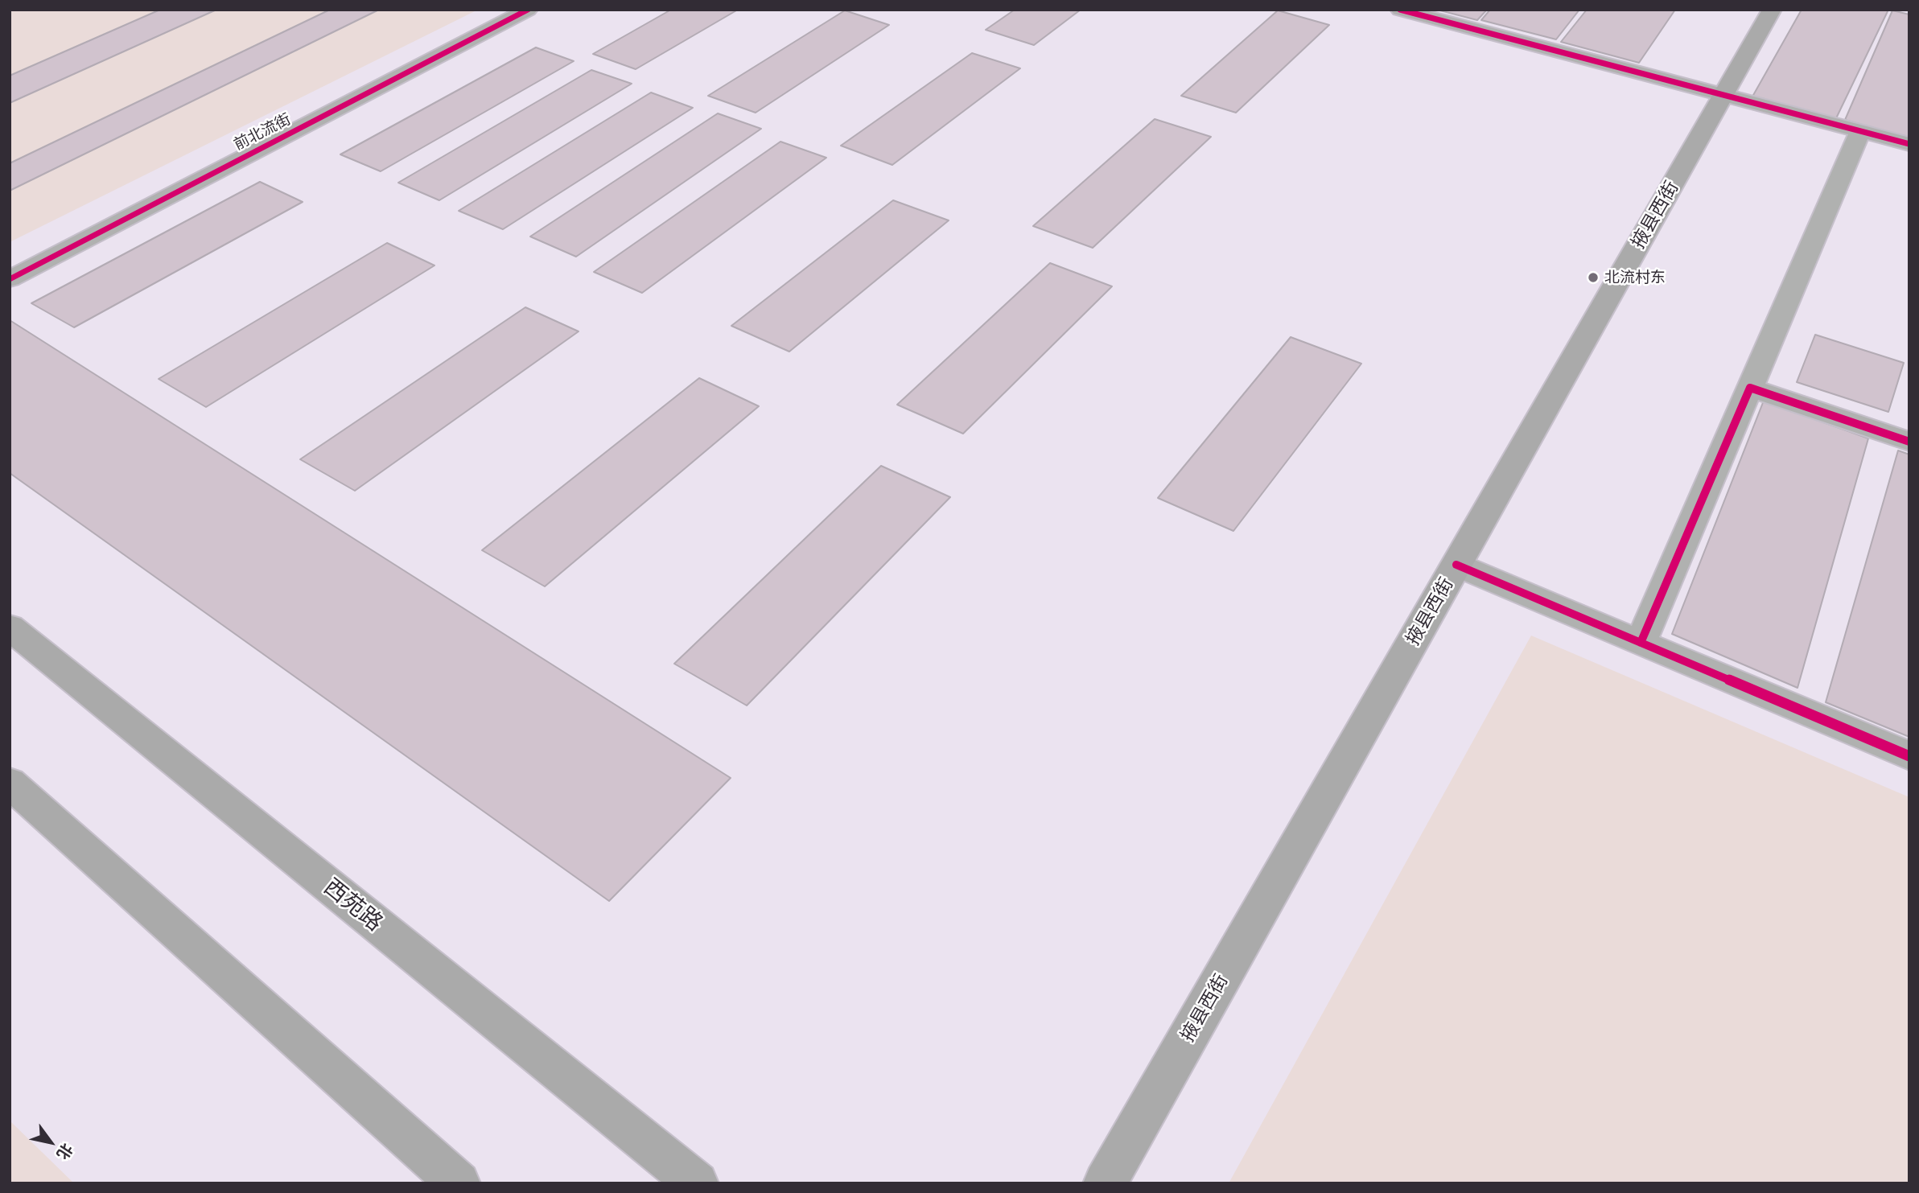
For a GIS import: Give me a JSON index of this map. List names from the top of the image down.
{
  "streets": {
    "main road": ["掖县西街", "西苑路"],
    "street": ["前北流街"]
  },
  "places": ["北流村东"],
  "north": "bottom right"
}
